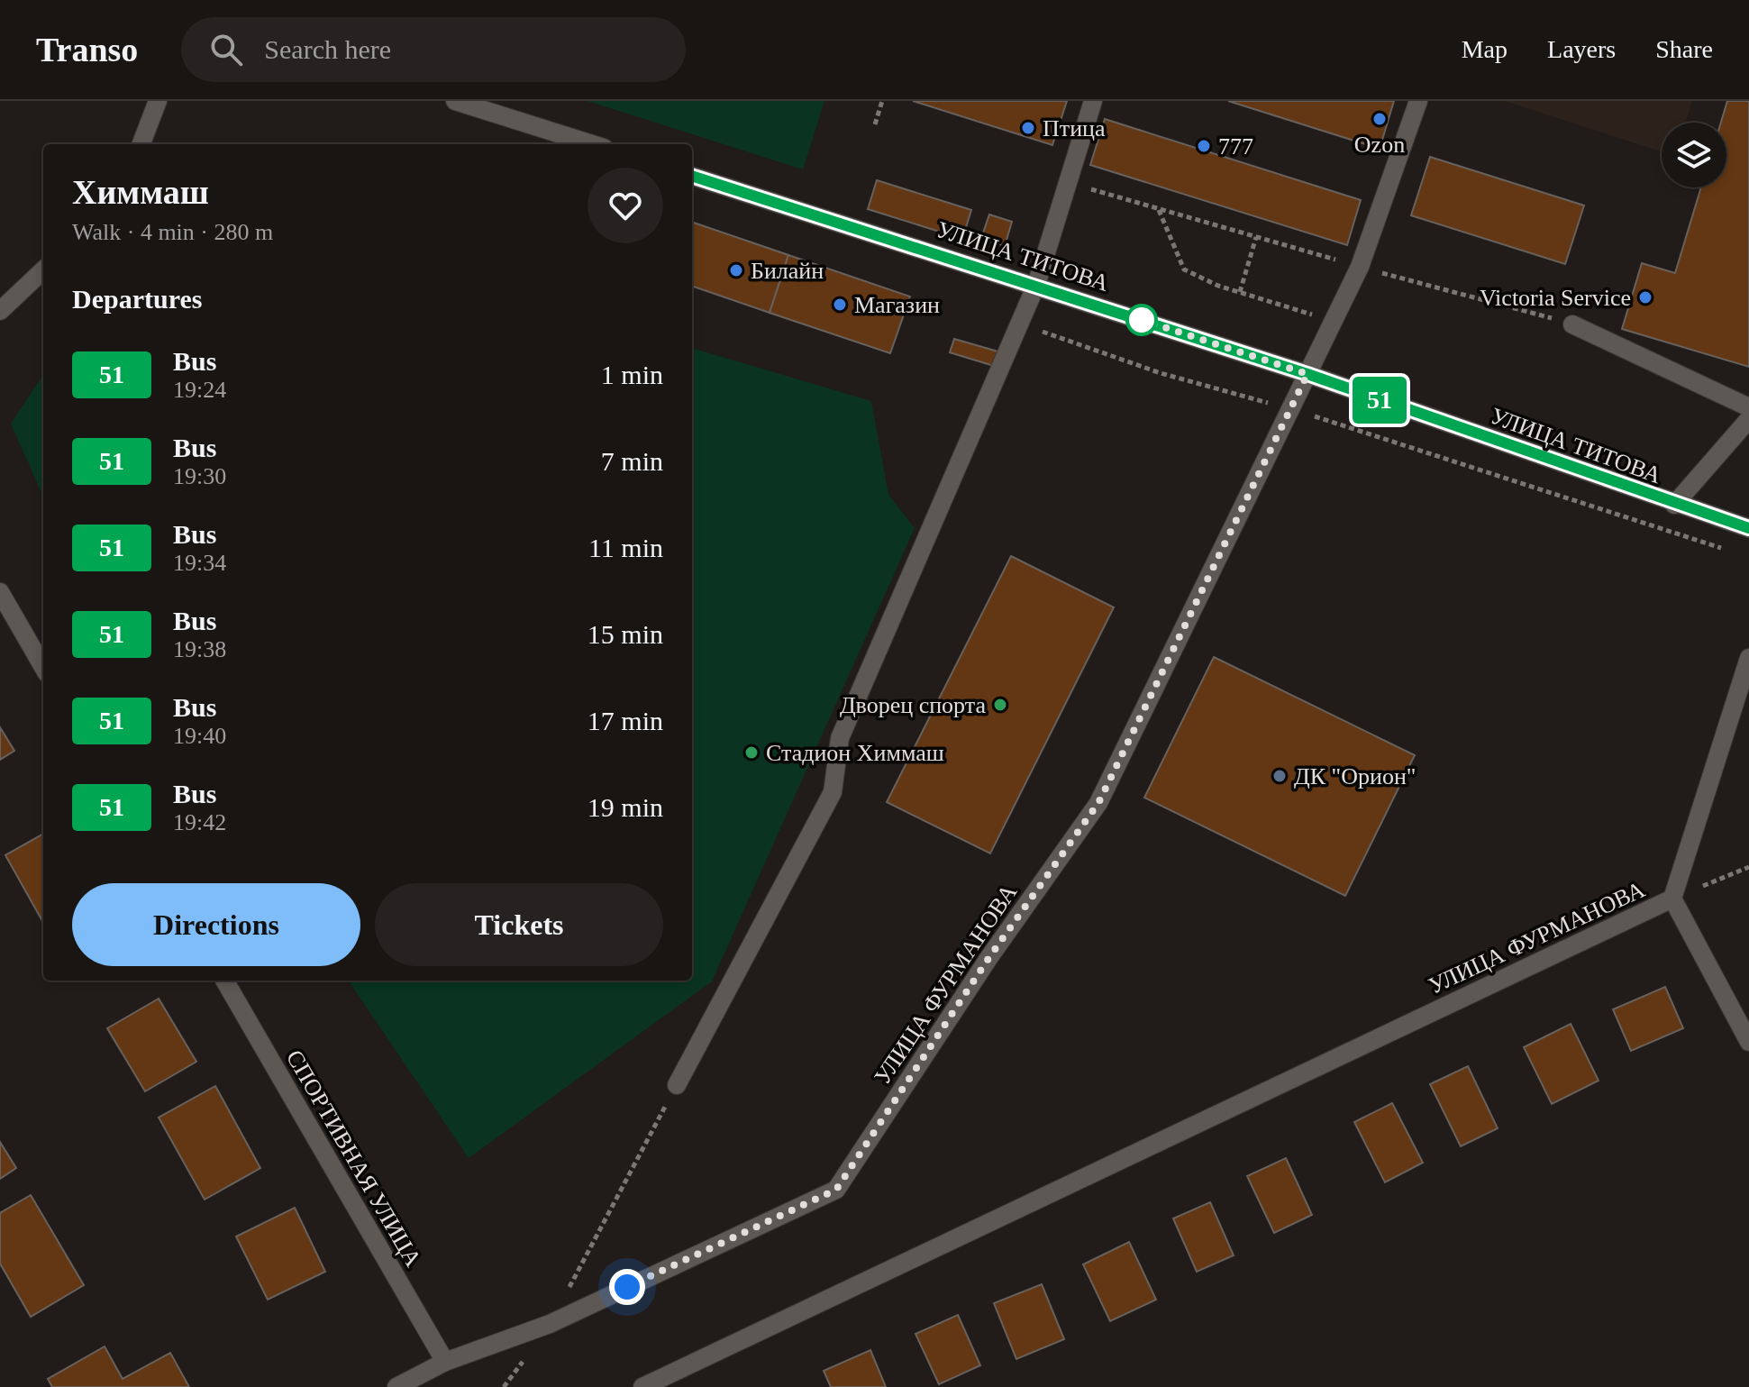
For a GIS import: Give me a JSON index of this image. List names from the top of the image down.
{
  "streets": {
    "street": ["УЛИЦА ТИТОВА", "УЛИЦА ФУРМАНОВА", "СПОРТИВНАЯ УЛИЦА"]
  },
  "crossings": [
    ["УЛИЦА ТИТОВА", "УЛИЦА ФУРМАНОВА"],
    ["УЛИЦА ФУРМАНОВА", "СПОРТИВНАЯ УЛИЦА"]
  ],
  "places": [
    "Ozon",
    "Птица",
    "777",
    "Билайн",
    "Victoria Service",
    "Магазин",
    "Дворец спорта",
    "Стадион Химмаш",
    "ДК \"Орион\""
  ],
  "lines": ["bus line 51"],
  "page": {
    "header": "Transo",
    "search": "Search here",
    "nav": ["Map", "Layers", "Share"],
    "on_map": "51",
    "heading": [
      ["Химмаш", "Walk · 4 min · 280 m"],
      "Departures"
    ],
    "list": [
      {
        "mark": "51",
        "name": "Bus",
        "note": "19:24",
        "value": "1 min"
      },
      {
        "mark": "51",
        "name": "Bus",
        "note": "19:30",
        "value": "7 min"
      },
      {
        "mark": "51",
        "name": "Bus",
        "note": "19:34",
        "value": "11 min"
      },
      {
        "mark": "51",
        "name": "Bus",
        "note": "19:38",
        "value": "15 min"
      },
      {
        "mark": "51",
        "name": "Bus",
        "note": "19:40",
        "value": "17 min"
      },
      {
        "mark": "51",
        "name": "Bus",
        "note": "19:42",
        "value": "19 min"
      }
    ],
    "buttons": ["Directions", "Tickets"]
  }
}
